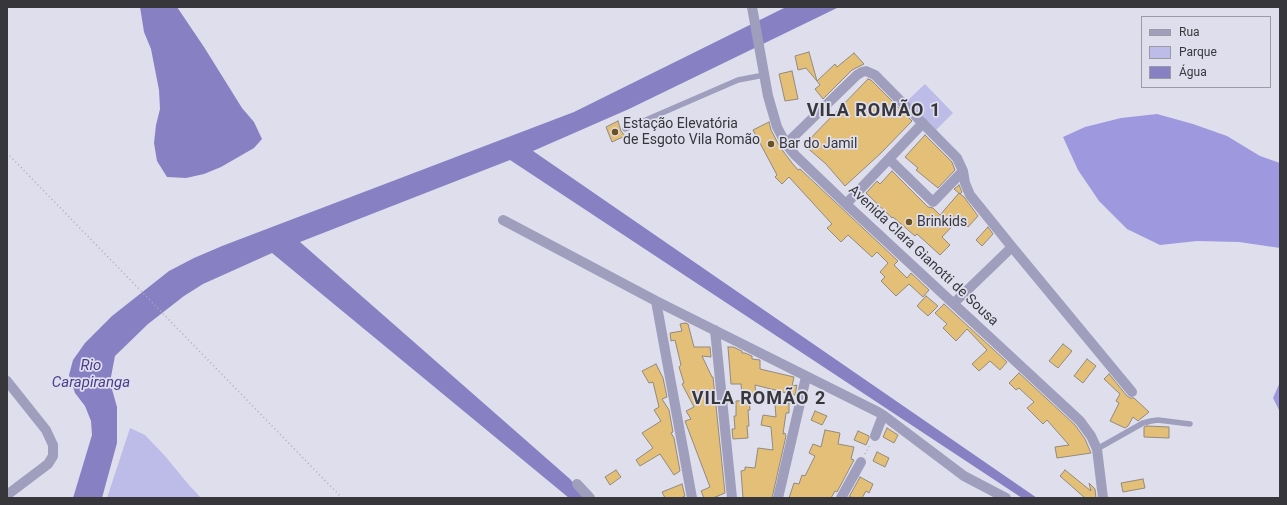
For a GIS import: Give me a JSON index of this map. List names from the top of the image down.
{
  "streets": {
    "street": ["Avenida Clara Gianotti de Sousa"]
  },
  "districts": ["VILA ROMÃO 1", "VILA ROMÃO 2"],
  "water": ["Rio Carapiranga"],
  "places": ["Estação Elevatória de Esgoto Vila Romão", "Bar do Jamil", "Brinkids"],
  "legend": ["Rua", "Parque", "Água"]
}
